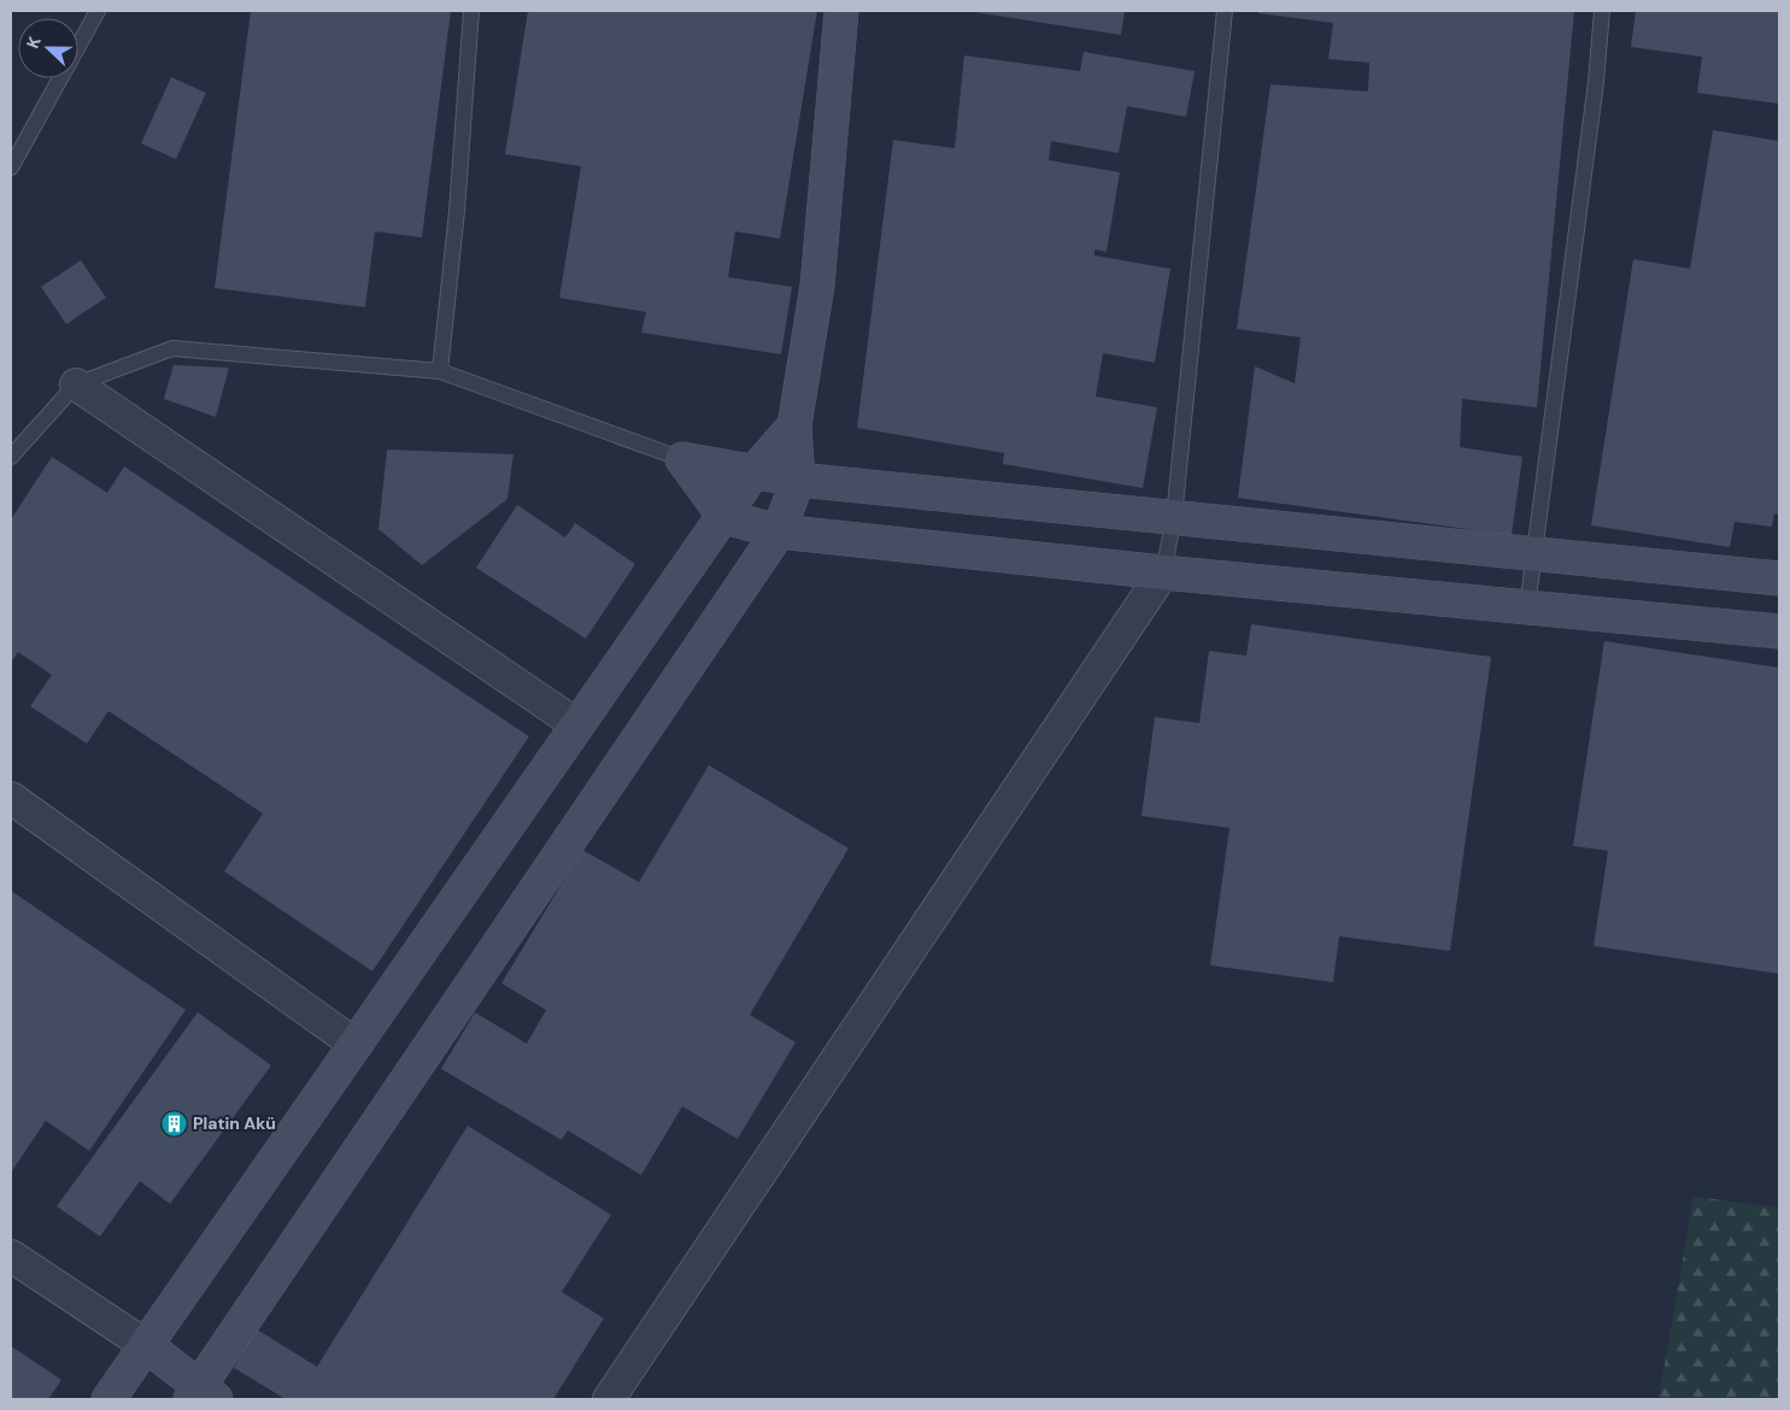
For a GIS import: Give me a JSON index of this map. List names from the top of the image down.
{
  "places": {
    "building": ["Platin Akü"]
  },
  "north": "left"
}
